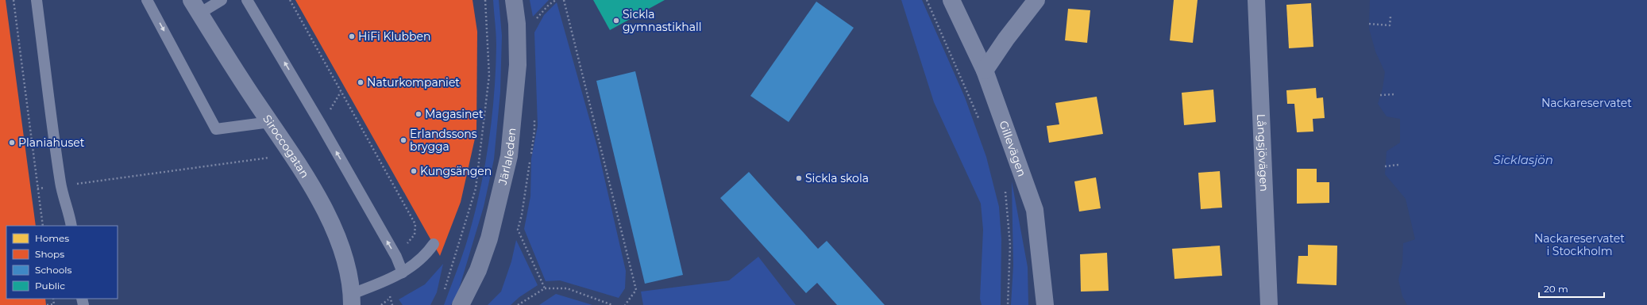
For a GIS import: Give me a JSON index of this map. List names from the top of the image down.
{
  "streets": {
    "main road": ["Järlaleden"],
    "street": ["Siroccogatan", "Gillevägen", "Långsjövägen"]
  },
  "water": ["Sicklasjön"],
  "parks": ["Nackareservatet", "Nackareservatet i Stockholm"],
  "places": [
    "Sickla gymnastikhall",
    "HiFi Klubben",
    "Naturkompaniet",
    "Magasinet",
    "Erlandssons brygga",
    "Planiahuset",
    "Kungsängen",
    "Sickla skola"
  ],
  "legend": [
    "Homes",
    "Shops",
    "Schools",
    "Public"
  ],
  "scale_bar": "20 m"
}
